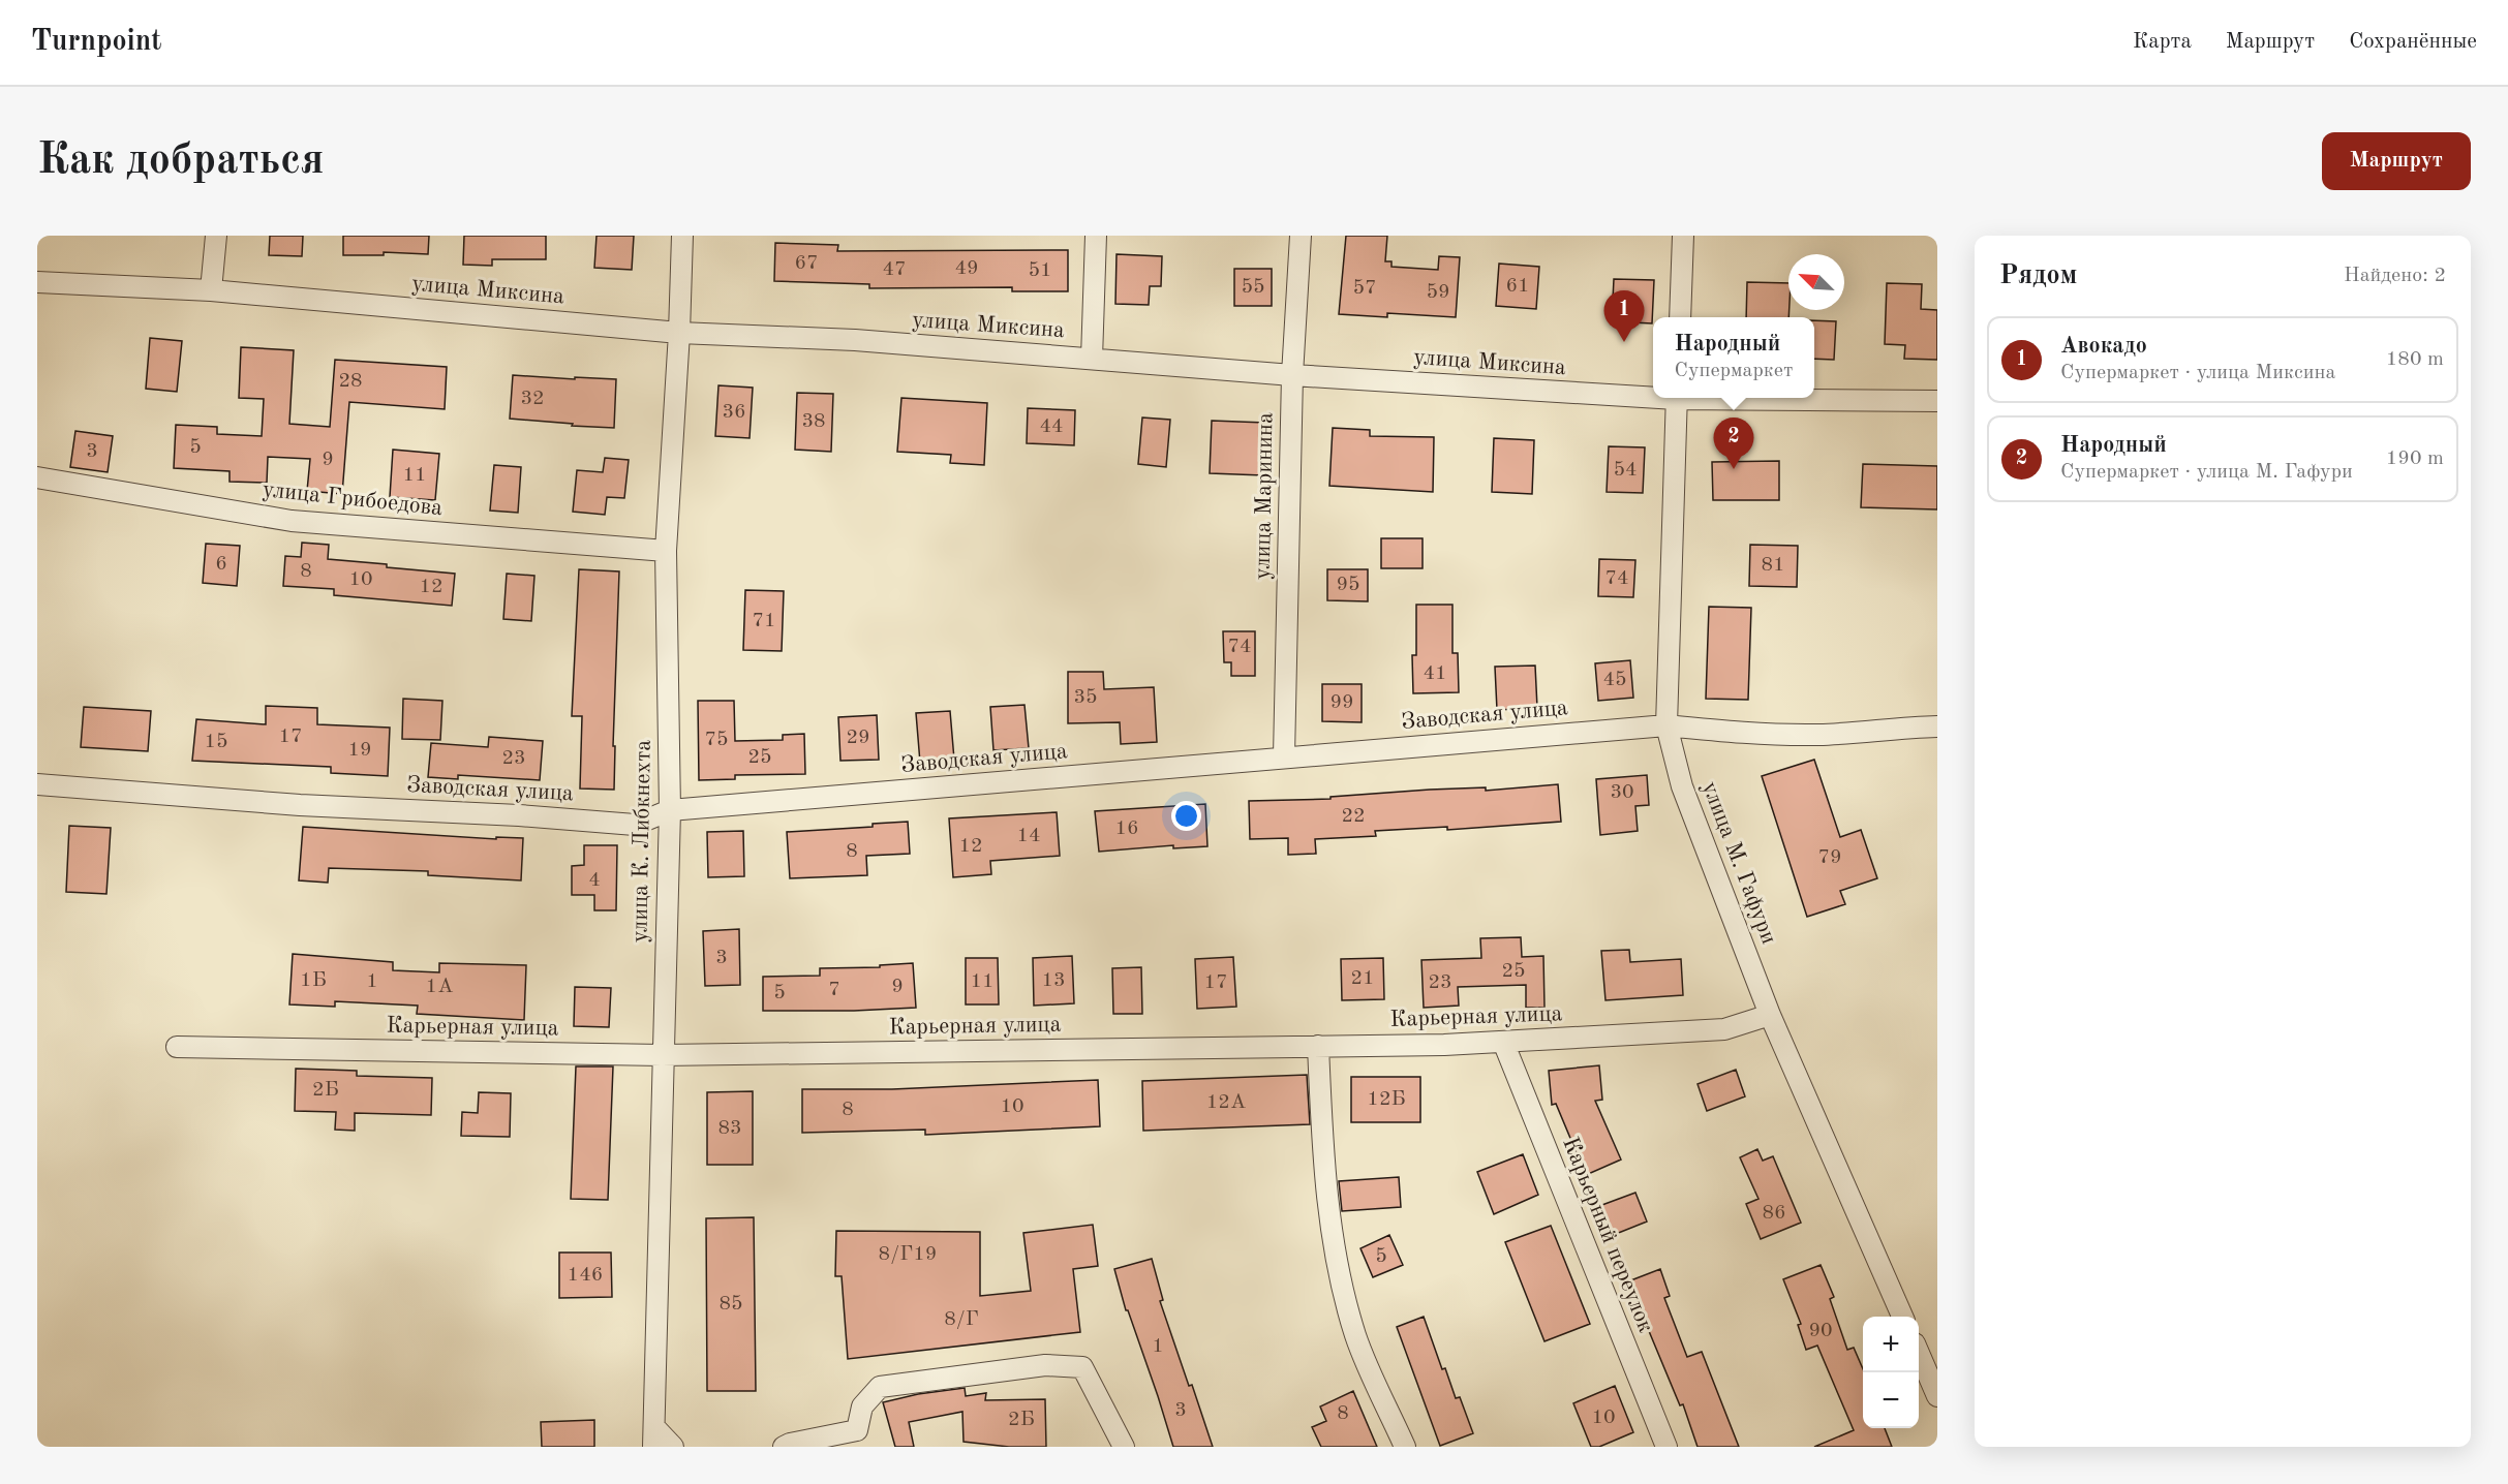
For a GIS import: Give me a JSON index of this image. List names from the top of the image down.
{
  "streets": {
    "street": [
      "улица Миксина",
      "улица Маринина",
      "улица Грибоедова",
      "Заводская улица",
      "улица К. Либкнехта",
      "улица М. Гафури",
      "Карьерная улица",
      "Карьерный переулок"
    ]
  },
  "crossings": [
    ["улица Миксина", "улица Маринина"],
    ["улица Миксина", "улица К. Либкнехта"],
    ["улица Маринина", "Заводская улица"],
    ["улица Грибоедова", "улица К. Либкнехта"],
    ["Заводская улица", "улица К. Либкнехта"],
    ["Заводская улица", "улица М. Гафури"],
    ["улица К. Либкнехта", "Карьерная улица"],
    ["улица М. Гафури", "Карьерная улица"],
    ["Карьерная улица", "Карьерный переулок"]
  ],
  "house_numbers": [
    "67",
    "49",
    "47",
    "51",
    "61",
    "55",
    "57",
    "59",
    "28",
    "32",
    "36",
    "38",
    "44",
    "5",
    "3",
    "9",
    "54",
    "11",
    "6",
    "81",
    "8",
    "74",
    "10",
    "95",
    "12",
    "71",
    "74",
    "41",
    "45",
    "35",
    "99",
    "17",
    "29",
    "75",
    "15",
    "19",
    "25",
    "23",
    "30",
    "22",
    "16",
    "14",
    "12",
    "8",
    "79",
    "4",
    "3",
    "25",
    "21",
    "1Б",
    "13",
    "1",
    "11",
    "17",
    "23",
    "1А",
    "9",
    "7",
    "5",
    "2Б",
    "12Б",
    "12А",
    "10",
    "8",
    "83",
    "86",
    "8/Г19",
    "5",
    "146",
    "85",
    "8/Г",
    "90",
    "1",
    "3",
    "8",
    "10",
    "2Б"
  ],
  "north": "top left",
  "page": {
    "header": "Turnpoint",
    "nav": ["Карта", "Маршрут", "Сохранённые"],
    "buttons": "Маршрут",
    "title": "Как добраться",
    "heading": ["Рядом", "Найдено: 2"],
    "pins": ["1", "2"],
    "list": [
      {
        "mark": "1",
        "name": "Авокадо",
        "note": "Супермаркет · улица Миксина",
        "value": "180 m"
      },
      {
        "mark": "2",
        "name": "Народный",
        "note": "Супермаркет · улица М. Гафури",
        "value": "190 m"
      }
    ],
    "popup": ["Народный", "Супермаркет"],
    "map_buttons": ["+", "−"]
  }
}
